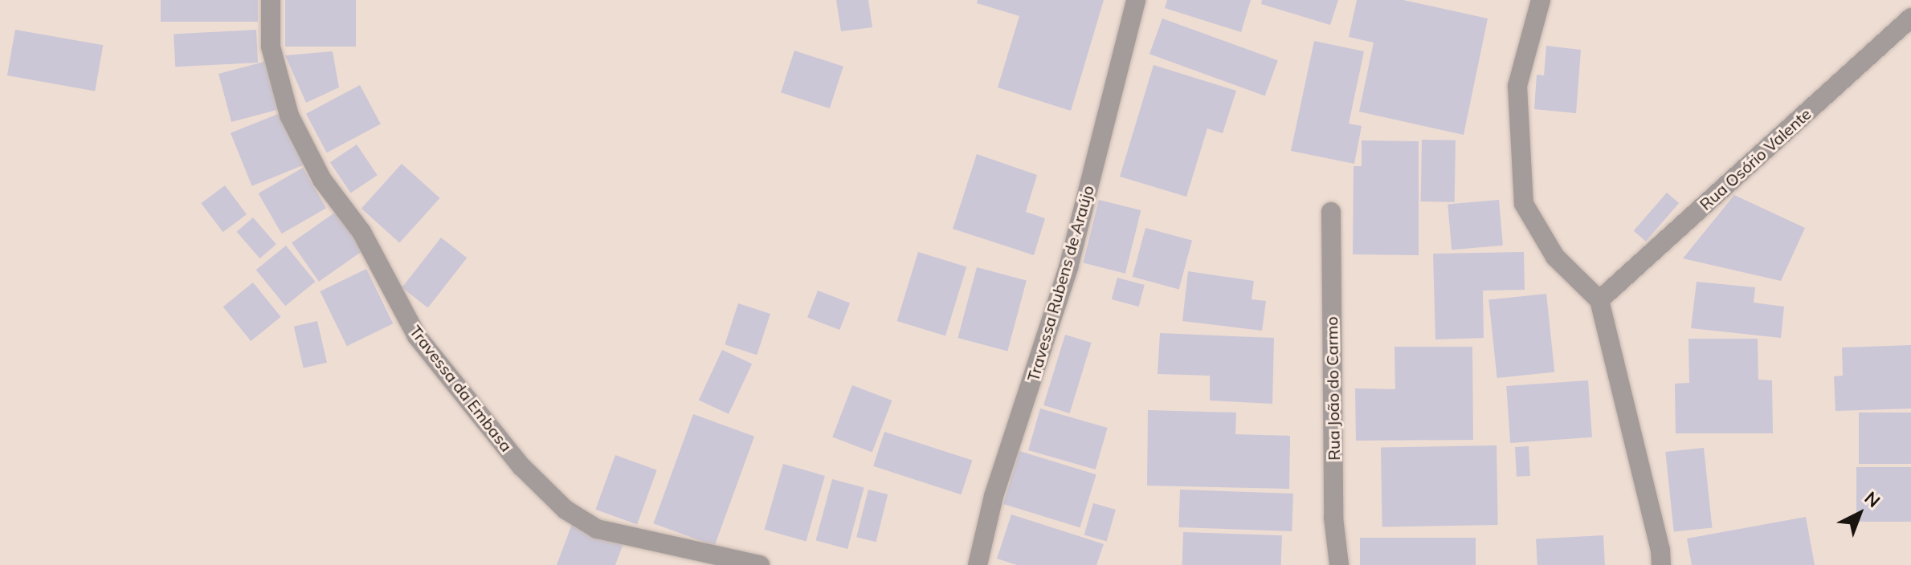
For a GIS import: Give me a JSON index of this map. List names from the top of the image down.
{
  "streets": {
    "street": [
      "Rua Osório Valente",
      "Travessa Rubens de Araújo",
      "Travessa da Embasa",
      "Rua João do Carmo"
    ]
  },
  "north": "top right"
}
